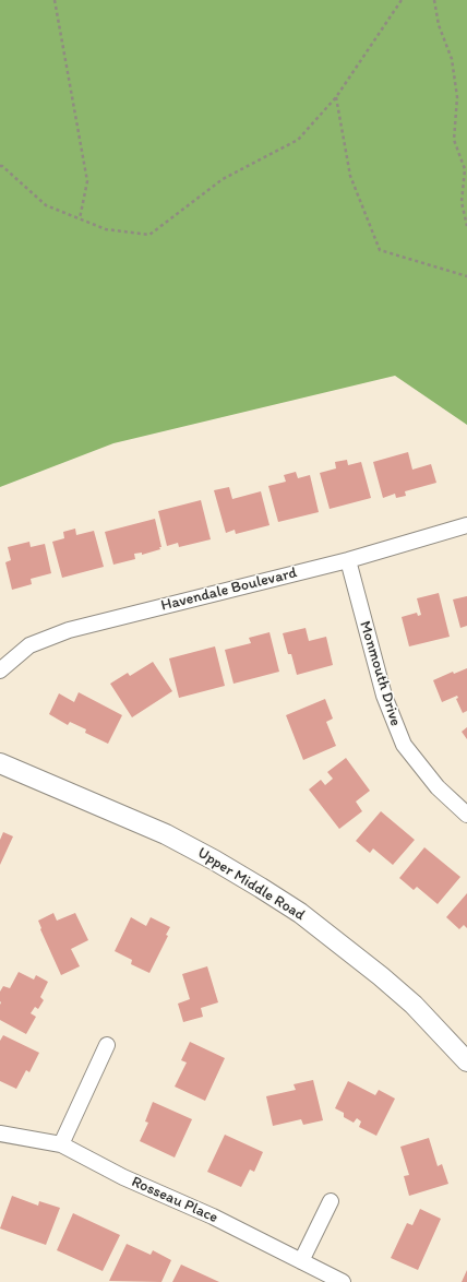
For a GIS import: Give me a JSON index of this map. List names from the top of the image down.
{
  "streets": {
    "street": [
      "Havendale Boulevard",
      "Monmouth Drive",
      "Upper Middle Road",
      "Rosseau Place"
    ]
  },
  "crossings": [
    ["Havendale Boulevard", "Monmouth Drive"]
  ]
}
